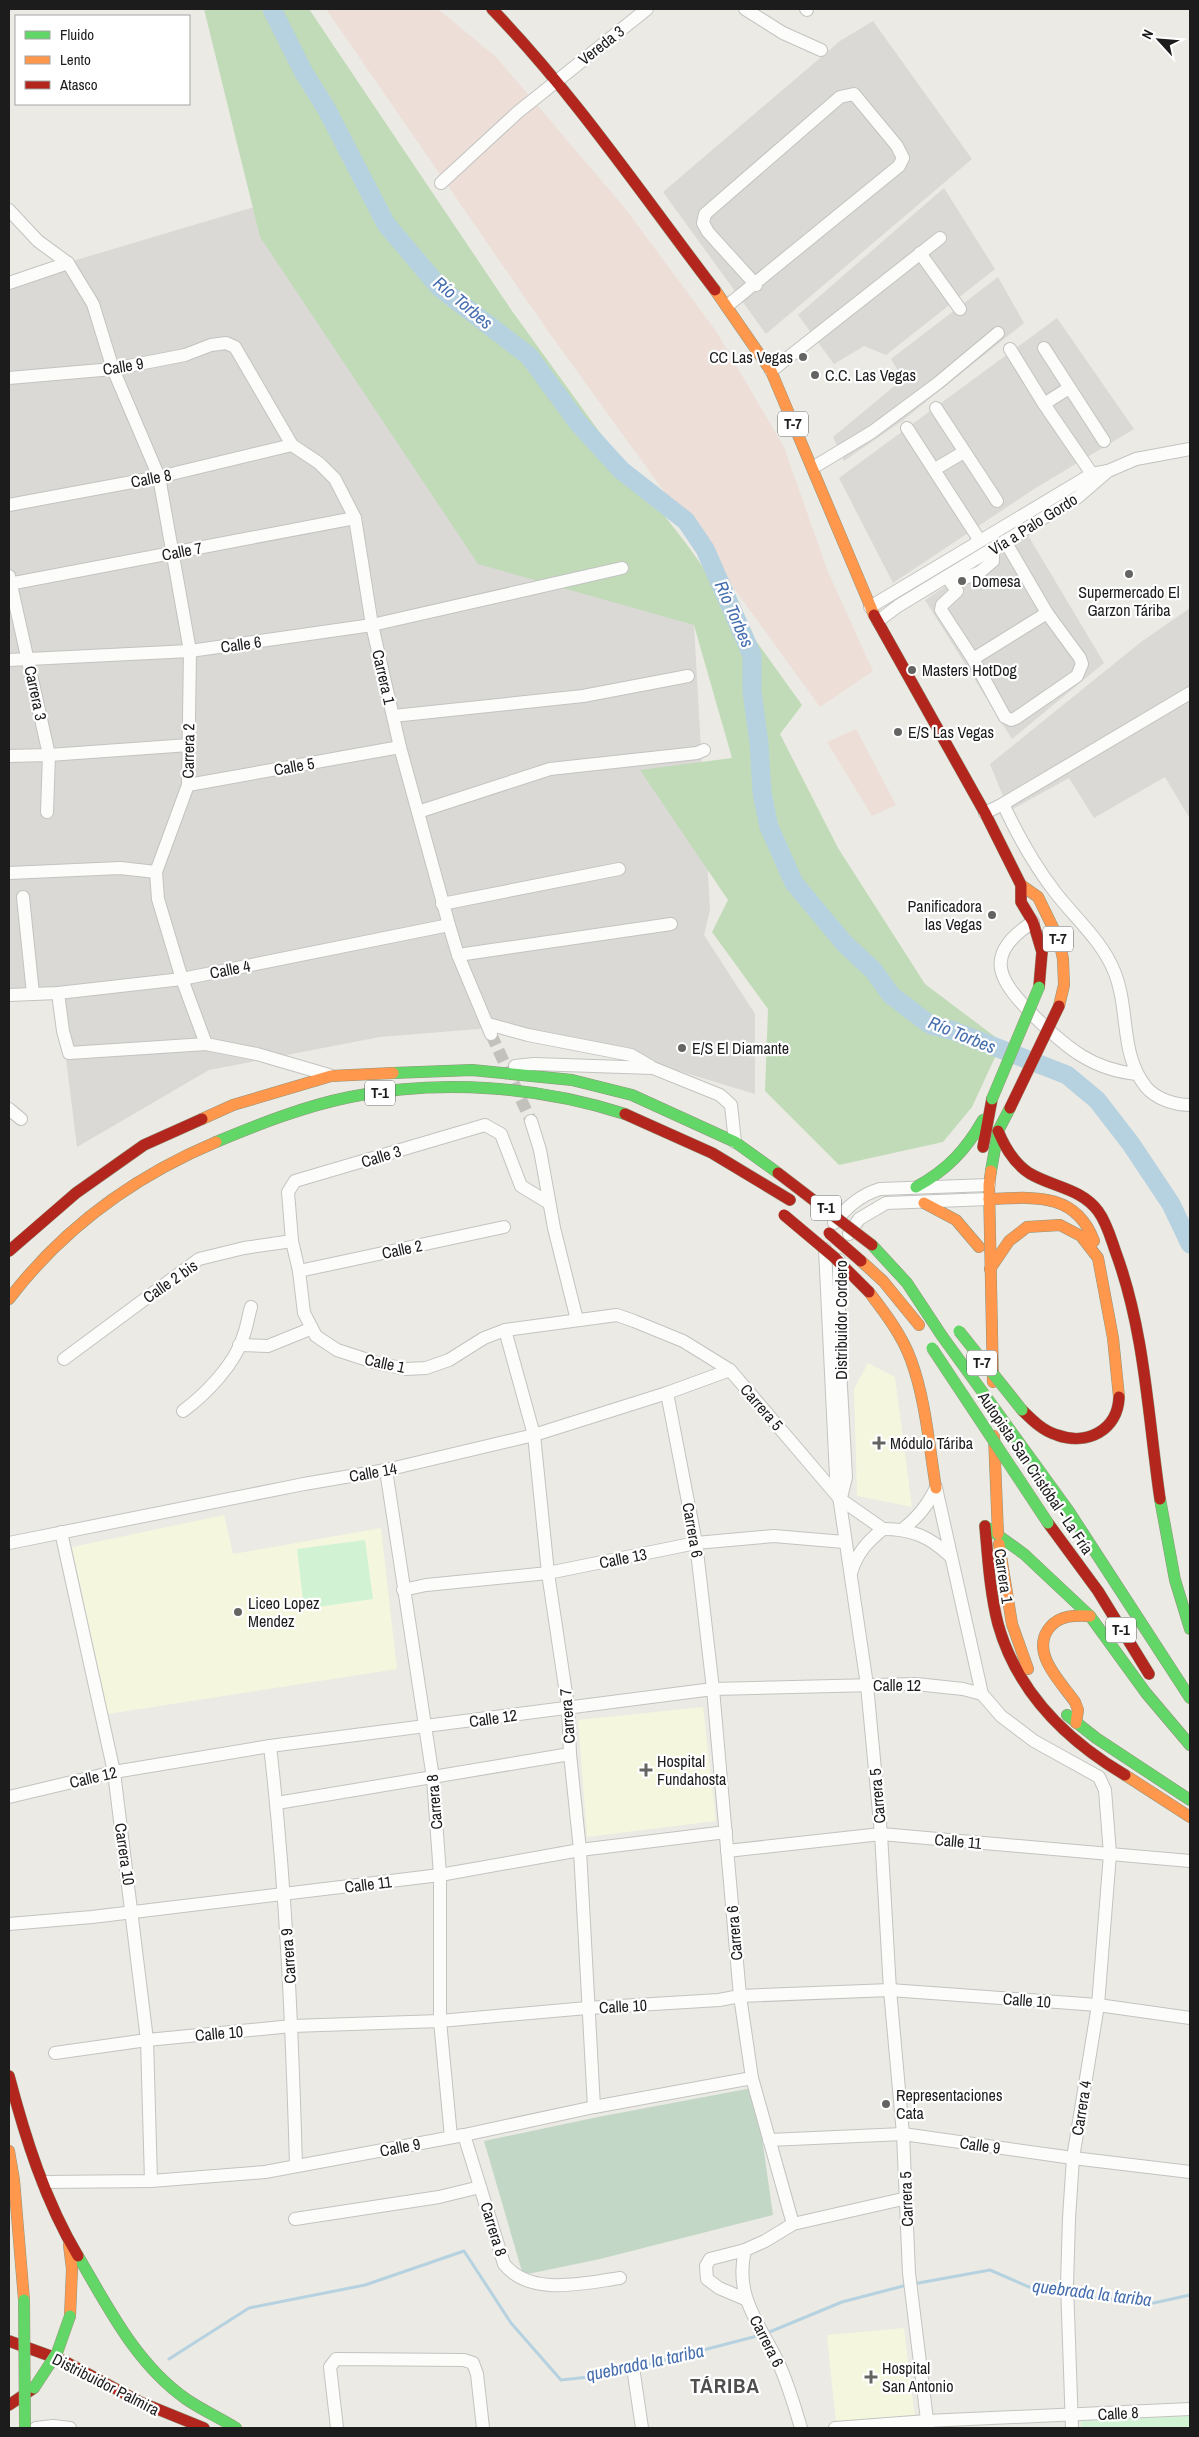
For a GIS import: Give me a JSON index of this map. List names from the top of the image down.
{
  "streets": {
    "main road": [
      "T-7",
      "Carrera 1",
      "T-1",
      "Autopista San Cristóbal - La Fría",
      "Distribuidor Palmira"
    ],
    "street": [
      "Vereda 3",
      "Calle 9",
      "Calle 8",
      "Vía a Palo Gordo",
      "Calle 7",
      "Calle 6",
      "Carrera 3",
      "Carrera 2",
      "Calle 5",
      "Calle 4",
      "Calle 3",
      "Calle 2",
      "Calle 2 bis",
      "Distribuidor Cordero",
      "Calle 1",
      "Carrera 5",
      "Calle 14",
      "Carrera 6",
      "Calle 13",
      "Calle 12",
      "Carrera 7",
      "Carrera 8",
      "Calle 11",
      "Carrera 10",
      "Carrera 9",
      "Calle 10",
      "Carrera 4"
    ]
  },
  "crossings": [
    ["Vereda 3", "T-7"],
    ["Calle 9", "Carrera 1"],
    ["Calle 9", "Carrera 2"],
    ["Calle 9", "Carrera 5"],
    ["Calle 9", "Carrera 6"],
    ["Calle 9", "Carrera 7"],
    ["Calle 9", "Carrera 8"],
    ["Calle 9", "Carrera 10"],
    ["Calle 9", "Carrera 9"],
    ["Calle 9", "Carrera 4"],
    ["T-7", "Vía a Palo Gordo"],
    ["T-7", "Carrera 1"],
    ["T-7", "Distribuidor Cordero"],
    ["Calle 8", "Carrera 1"],
    ["Calle 8", "Carrera 2"],
    ["Calle 8", "Carrera 5"],
    ["Calle 8", "Carrera 4"],
    ["Calle 7", "Carrera 1"],
    ["Calle 7", "Carrera 3"],
    ["Calle 7", "Carrera 2"],
    ["Calle 6", "Carrera 1"],
    ["Calle 6", "Carrera 3"],
    ["Calle 6", "Carrera 2"],
    ["Carrera 1", "Calle 5"],
    ["Carrera 1", "Calle 4"],
    ["Carrera 1", "Distribuidor Cordero"],
    ["Carrera 2", "Calle 5"],
    ["Carrera 2", "Calle 4"],
    ["Calle 3", "Calle 2"],
    ["Calle 3", "Calle 2 bis"],
    ["Distribuidor Cordero", "Carrera 5"],
    ["Calle 1", "Carrera 5"],
    ["Calle 1", "Carrera 7"],
    ["Carrera 5", "Calle 14"],
    ["Carrera 5", "Calle 13"],
    ["Carrera 5", "Calle 12"],
    ["Carrera 5", "Calle 11"],
    ["Carrera 5", "Calle 10"],
    ["Calle 14", "Carrera 6"],
    ["Calle 14", "Carrera 7"],
    ["Calle 14", "Carrera 8"],
    ["Calle 14", "Carrera 10"],
    ["Carrera 6", "Calle 13"],
    ["Carrera 6", "Calle 12"],
    ["Carrera 6", "Calle 11"],
    ["Carrera 6", "Calle 10"],
    ["Calle 13", "Carrera 7"],
    ["Calle 13", "Carrera 8"],
    ["Calle 12", "Carrera 7"],
    ["Calle 12", "Carrera 8"],
    ["Calle 12", "Carrera 10"],
    ["Calle 12", "Carrera 9"],
    ["Calle 12", "Carrera 4"],
    ["Carrera 7", "Calle 11"],
    ["Carrera 7", "Calle 10"],
    ["Carrera 8", "Calle 11"],
    ["Carrera 8", "Calle 10"],
    ["Calle 11", "Carrera 10"],
    ["Calle 11", "Carrera 9"],
    ["Calle 11", "Carrera 4"],
    ["Carrera 10", "Calle 10"],
    ["Carrera 9", "Calle 10"],
    ["Calle 10", "Carrera 4"]
  ],
  "districts": ["TÁRIBA"],
  "water": ["Río Torbes", "quebrada la tariba"],
  "places": {
    "other": [
      "CC Las Vegas",
      "C.C. Las Vegas",
      "Supermercado El Garzon Táriba",
      "Domesa",
      "Masters HotDog",
      "E/S Las Vegas",
      "Panificadora las Vegas",
      "E/S El Diamante",
      "Liceo Lopez Mendez",
      "Representaciones Cata"
    ],
    "health": ["Módulo Táriba", "Hospital Fundahosta", "Hospital San Antonio"]
  },
  "legend": ["Fluido", "Lento", "Atasco"],
  "north": "top left"
}
